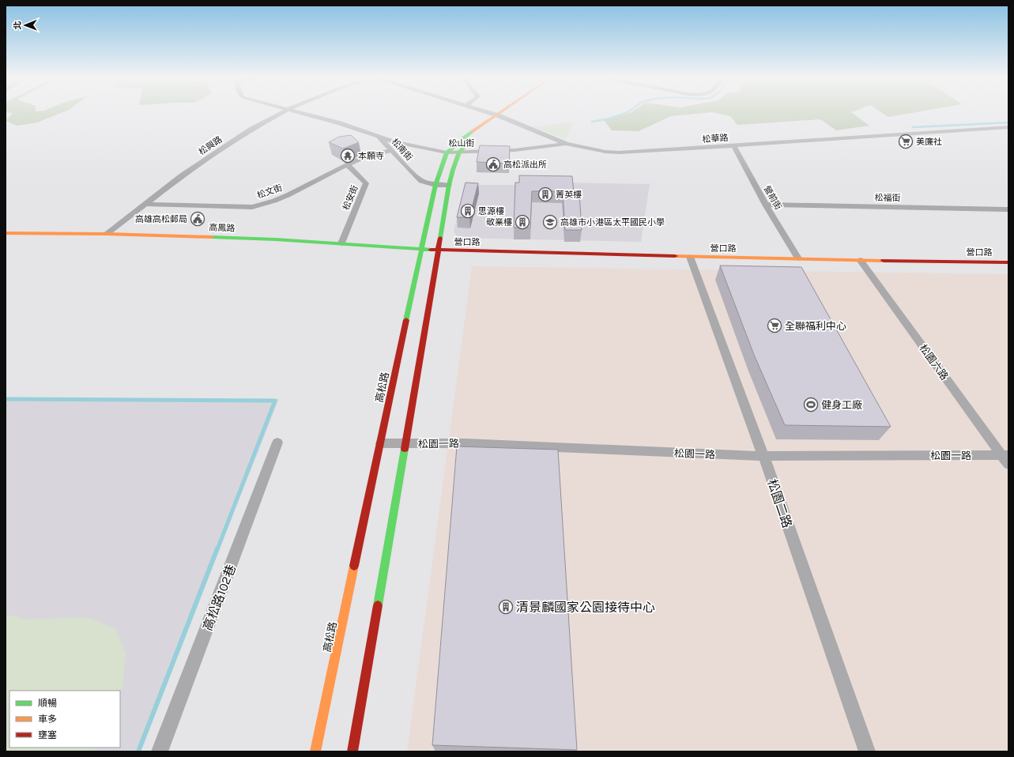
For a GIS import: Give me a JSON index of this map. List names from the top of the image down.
{
  "streets": {
    "street": [
      "松華路",
      "松山街",
      "松興路",
      "松南街",
      "松文街",
      "松安街",
      "營前街",
      "松福街",
      "高鳳路",
      "營口路",
      "松園六路",
      "高松路",
      "松園一路",
      "松園二路",
      "高松路102巷"
    ]
  },
  "crossings": [
    ["松華路", "松山街"],
    ["松華路", "營前街"],
    ["松華路", "高松路"],
    ["松山街", "松南街"],
    ["松山街", "高松路"],
    ["松興路", "松文街"],
    ["松興路", "高鳳路"],
    ["松南街", "松文街"],
    ["松南街", "高松路"],
    ["松文街", "松安街"],
    ["松安街", "高鳳路"],
    ["營前街", "松福街"],
    ["營前街", "營口路"],
    ["高鳳路", "營口路"],
    ["高鳳路", "高松路"],
    ["營口路", "松園六路"],
    ["營口路", "高松路"],
    ["營口路", "松園二路"],
    ["松園六路", "松園一路"],
    ["高松路", "松園一路"],
    ["松園一路", "松園二路"]
  ],
  "places": {
    "supermarket": ["美廉社", "全聯福利中心"],
    "temple": ["本願寺"],
    "public building": ["高松派出所", "高雄高松郵局"],
    "building": [
      "菁英樓",
      "思源樓",
      "敬業樓",
      "清景麟國家公園接待中心"
    ],
    "school or university": ["高雄市小港區太平國民小學"],
    "sports": ["健身工廠"]
  },
  "legend": ["順暢", "車多", "壅塞"],
  "north": "left"
}
